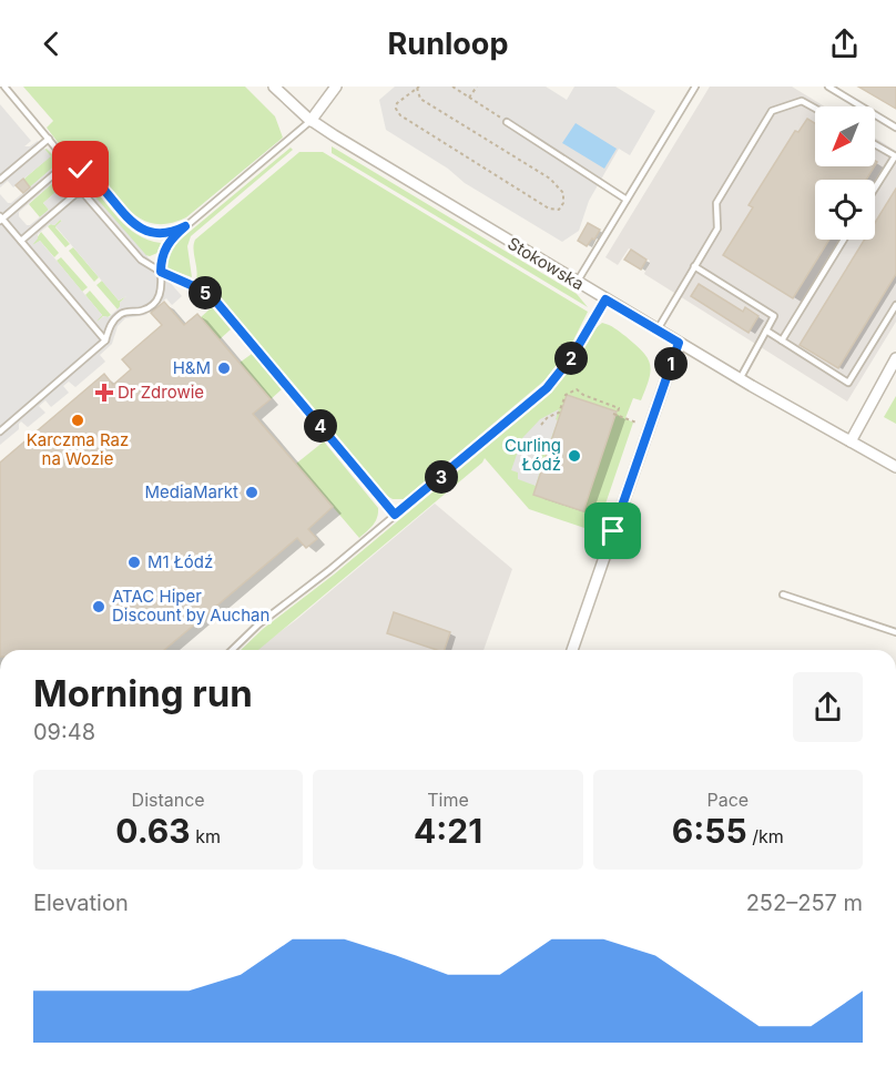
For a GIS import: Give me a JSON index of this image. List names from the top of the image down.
{
  "streets": {
    "street": ["Stokowska"]
  },
  "places": {
    "other": [
      "H&M",
      "Karczma Raz na Wozie",
      "Curling Łódź",
      "MediaMarkt",
      "M1 Łódź",
      "ATAC Hiper Discount by Auchan"
    ],
    "health": ["Dr Zdrowie"]
  },
  "north": "bottom left",
  "page": {
    "header": "Runloop",
    "pins": [
      "5",
      "2",
      "1",
      "4",
      "3"
    ],
    "heading": ["Morning run", "09:48"],
    "stats": [
      ["Distance", "0.63 km"],
      ["Time", "4:21"],
      ["Pace", "6:55 /km"]
    ],
    "chart": ["Elevation", "252–257 m"]
  }
}
